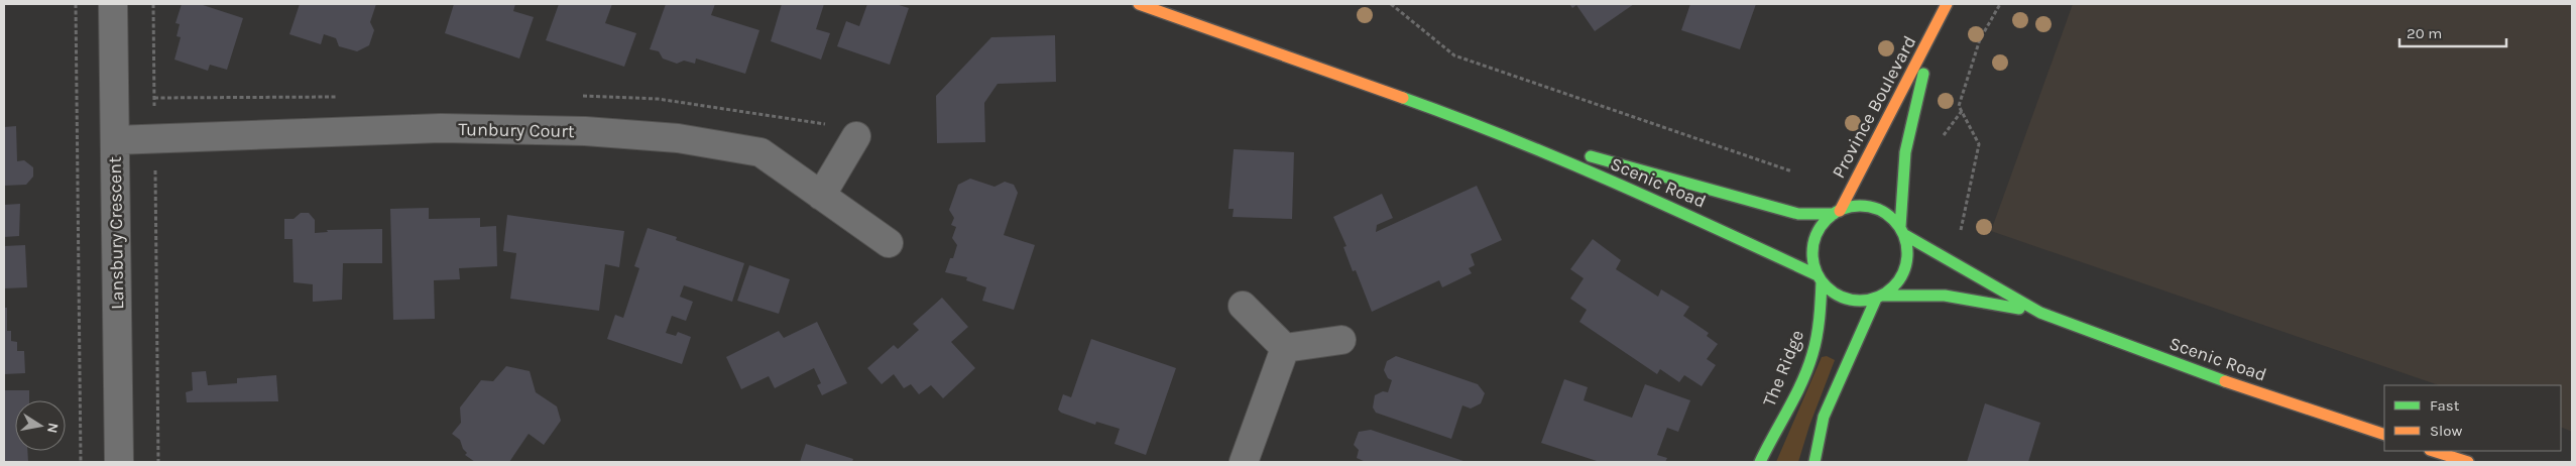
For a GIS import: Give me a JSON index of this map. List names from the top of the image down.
{
  "streets": {
    "main road": ["Province Boulevard", "Scenic Road", "The Ridge"],
    "street": ["Tunbury Court", "Lansbury Crescent"]
  },
  "crossings": [
    ["Province Boulevard", "Scenic Road"],
    ["Province Boulevard", "The Ridge"],
    ["Tunbury Court", "Lansbury Crescent"],
    ["Scenic Road", "The Ridge"]
  ],
  "legend": ["Fast", "Slow"],
  "scale_bar": "20 m",
  "north": "right"
}
